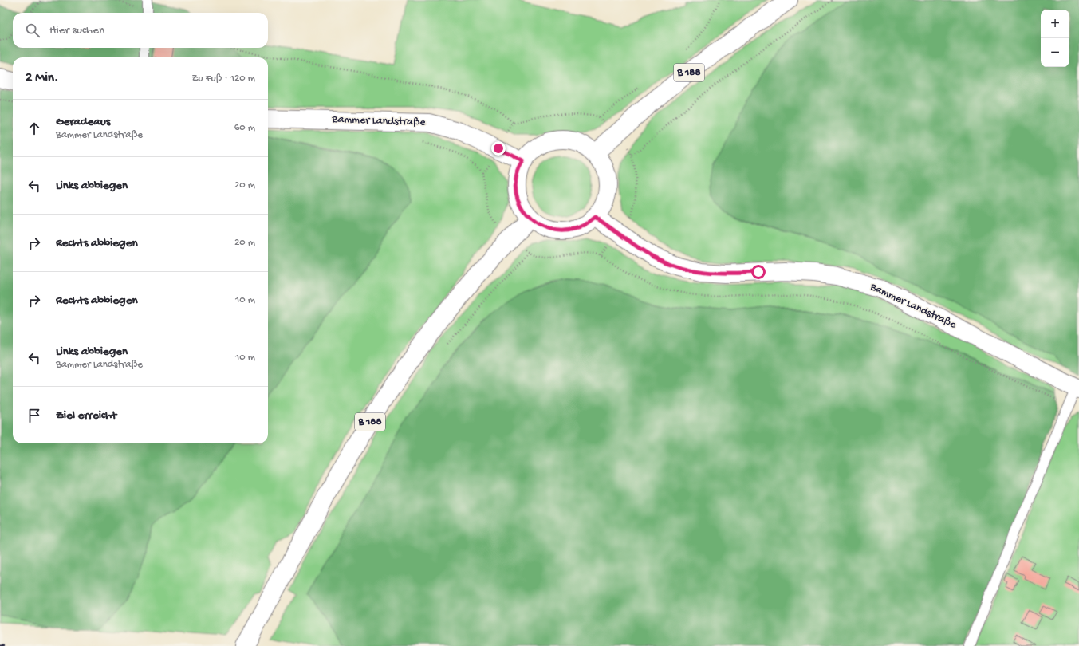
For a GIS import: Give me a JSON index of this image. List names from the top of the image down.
{
  "streets": {
    "main road": ["B 188", "Bammer Landstraße"]
  },
  "crossings": [
    ["B 188", "Bammer Landstraße"]
  ],
  "page": {
    "map_buttons": ["+", "−"],
    "search": "Hier suchen",
    "heading": ["2 Min.", "Zu Fuß · 120 m"],
    "list": [
      ["Geradeaus", "Bammer Landstraße", "60 m"],
      ["Links abbiegen", "20 m"],
      ["Rechts abbiegen", "20 m"],
      ["Rechts abbiegen", "10 m"],
      ["Links abbiegen", "Bammer Landstraße", "10 m"],
      "Ziel erreicht"
    ]
  }
}
